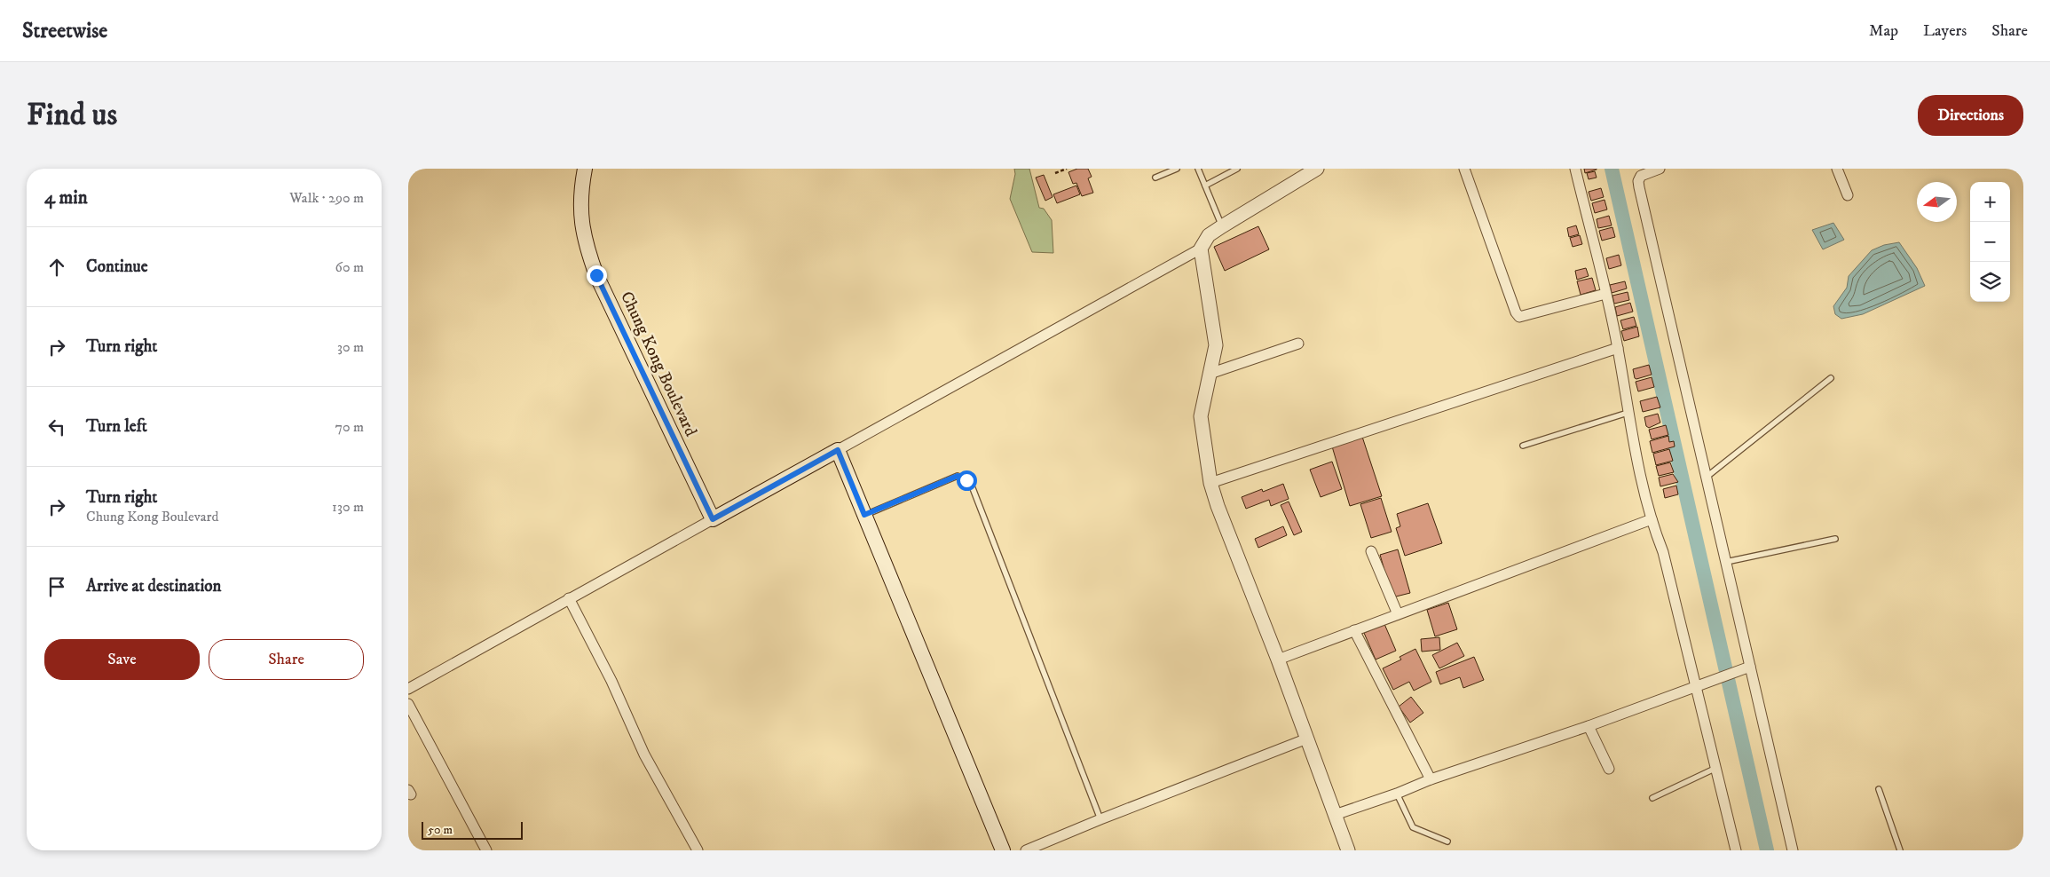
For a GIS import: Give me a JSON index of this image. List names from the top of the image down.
{
  "streets": {
    "main road": ["Chung Kong Boulevard"]
  },
  "scale_bar": "50 m",
  "north": "left",
  "page": {
    "header": "Streetwise",
    "nav": ["Map", "Layers", "Share"],
    "buttons": [
      "Directions",
      ["Save", "Share"]
    ],
    "title": "Find us",
    "heading": ["4 min", "Walk · 290 m"],
    "map_buttons": ["+", "−"],
    "list": [
      ["Continue", "60 m"],
      ["Turn right", "30 m"],
      ["Turn left", "70 m"],
      ["Turn right", "Chung Kong Boulevard", "130 m"],
      "Arrive at destination"
    ],
    "scale": "50 m"
  }
}
